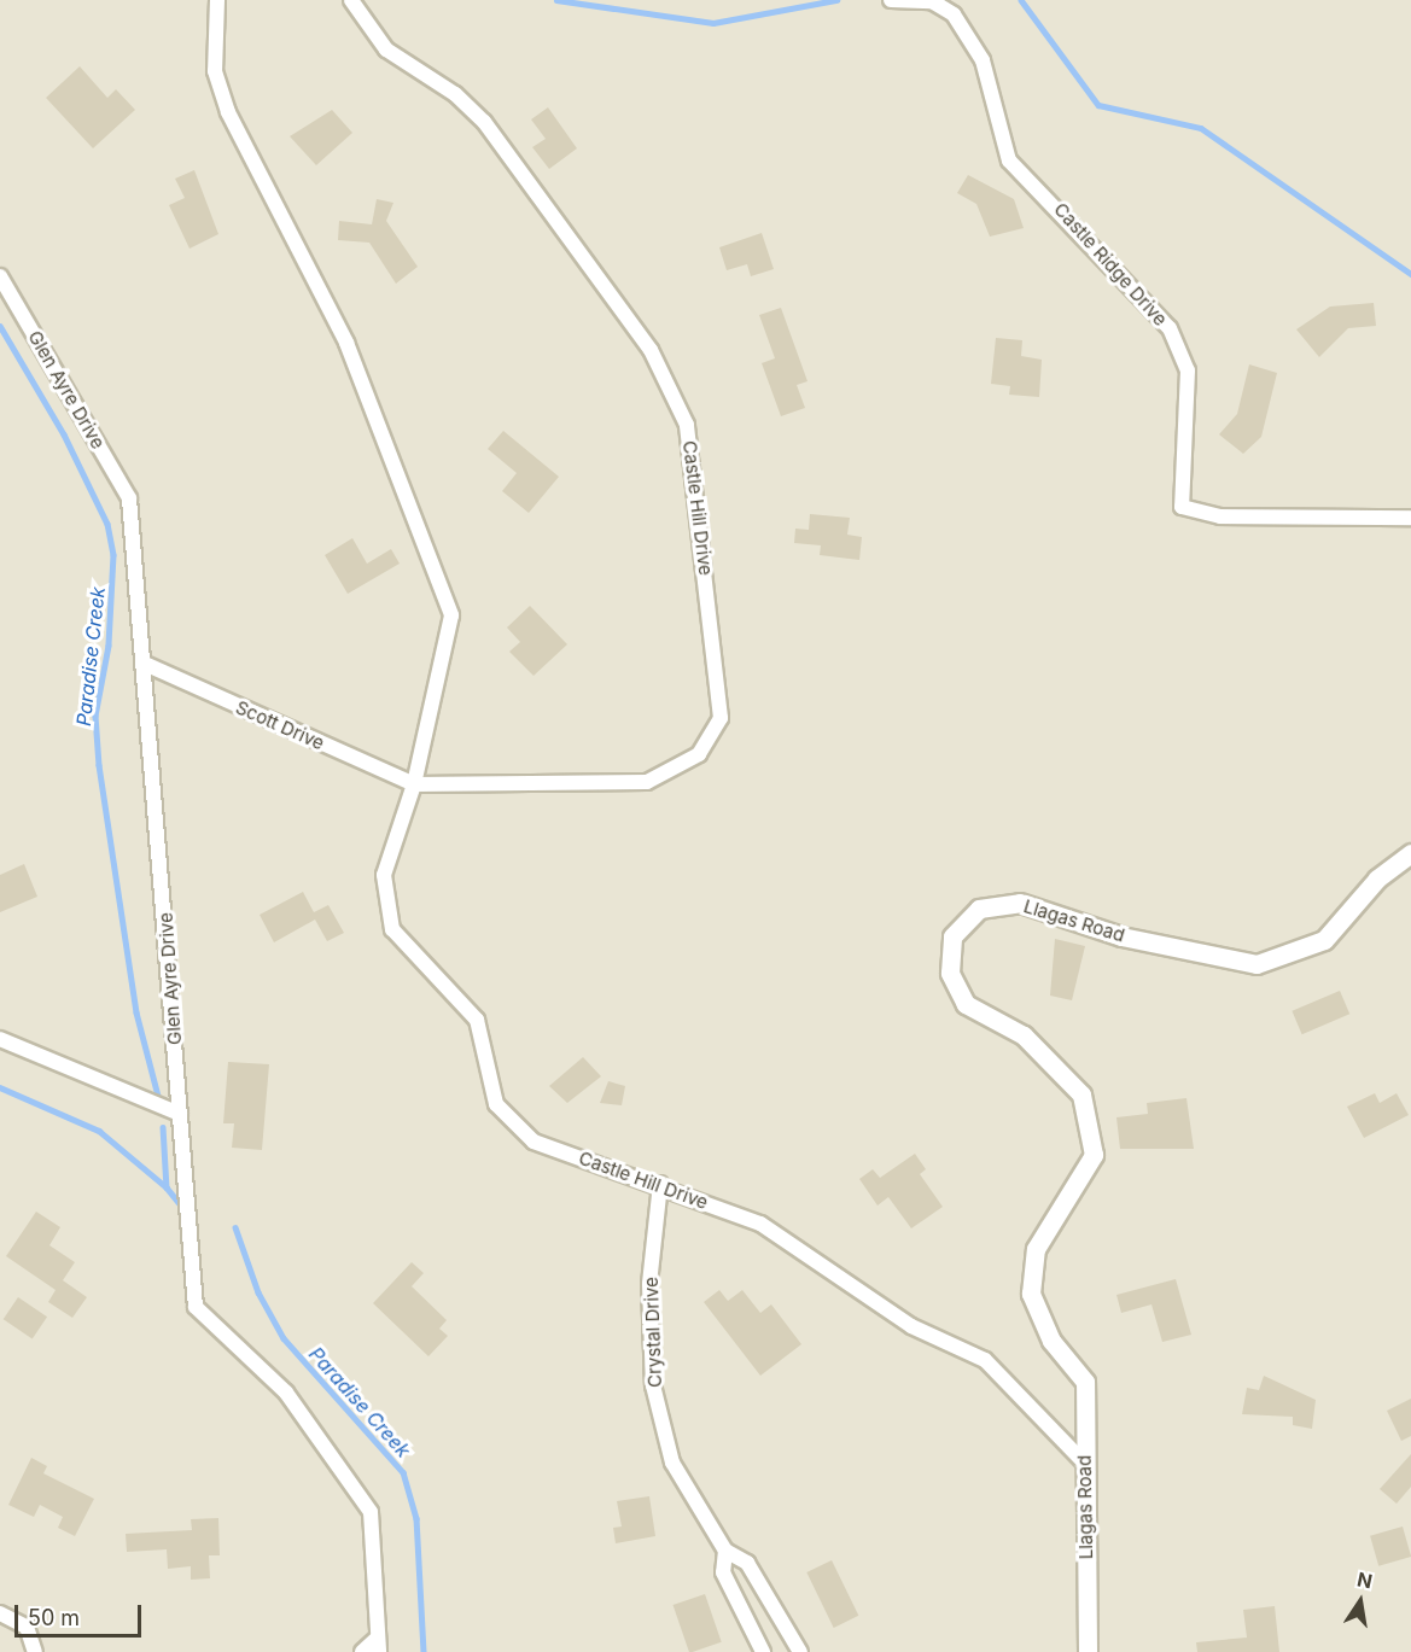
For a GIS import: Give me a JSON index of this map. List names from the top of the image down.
{
  "streets": {
    "street": [
      "Castle Ridge Drive",
      "Glen Ayre Drive",
      "Castle Hill Drive",
      "Scott Drive",
      "Llagas Road",
      "Crystal Drive"
    ]
  },
  "crossings": [
    ["Glen Ayre Drive", "Scott Drive"],
    ["Castle Hill Drive", "Scott Drive"],
    ["Castle Hill Drive", "Llagas Road"],
    ["Castle Hill Drive", "Crystal Drive"]
  ],
  "water": ["Paradise Creek"],
  "scale_bar": "50 m",
  "north": "top"
}
